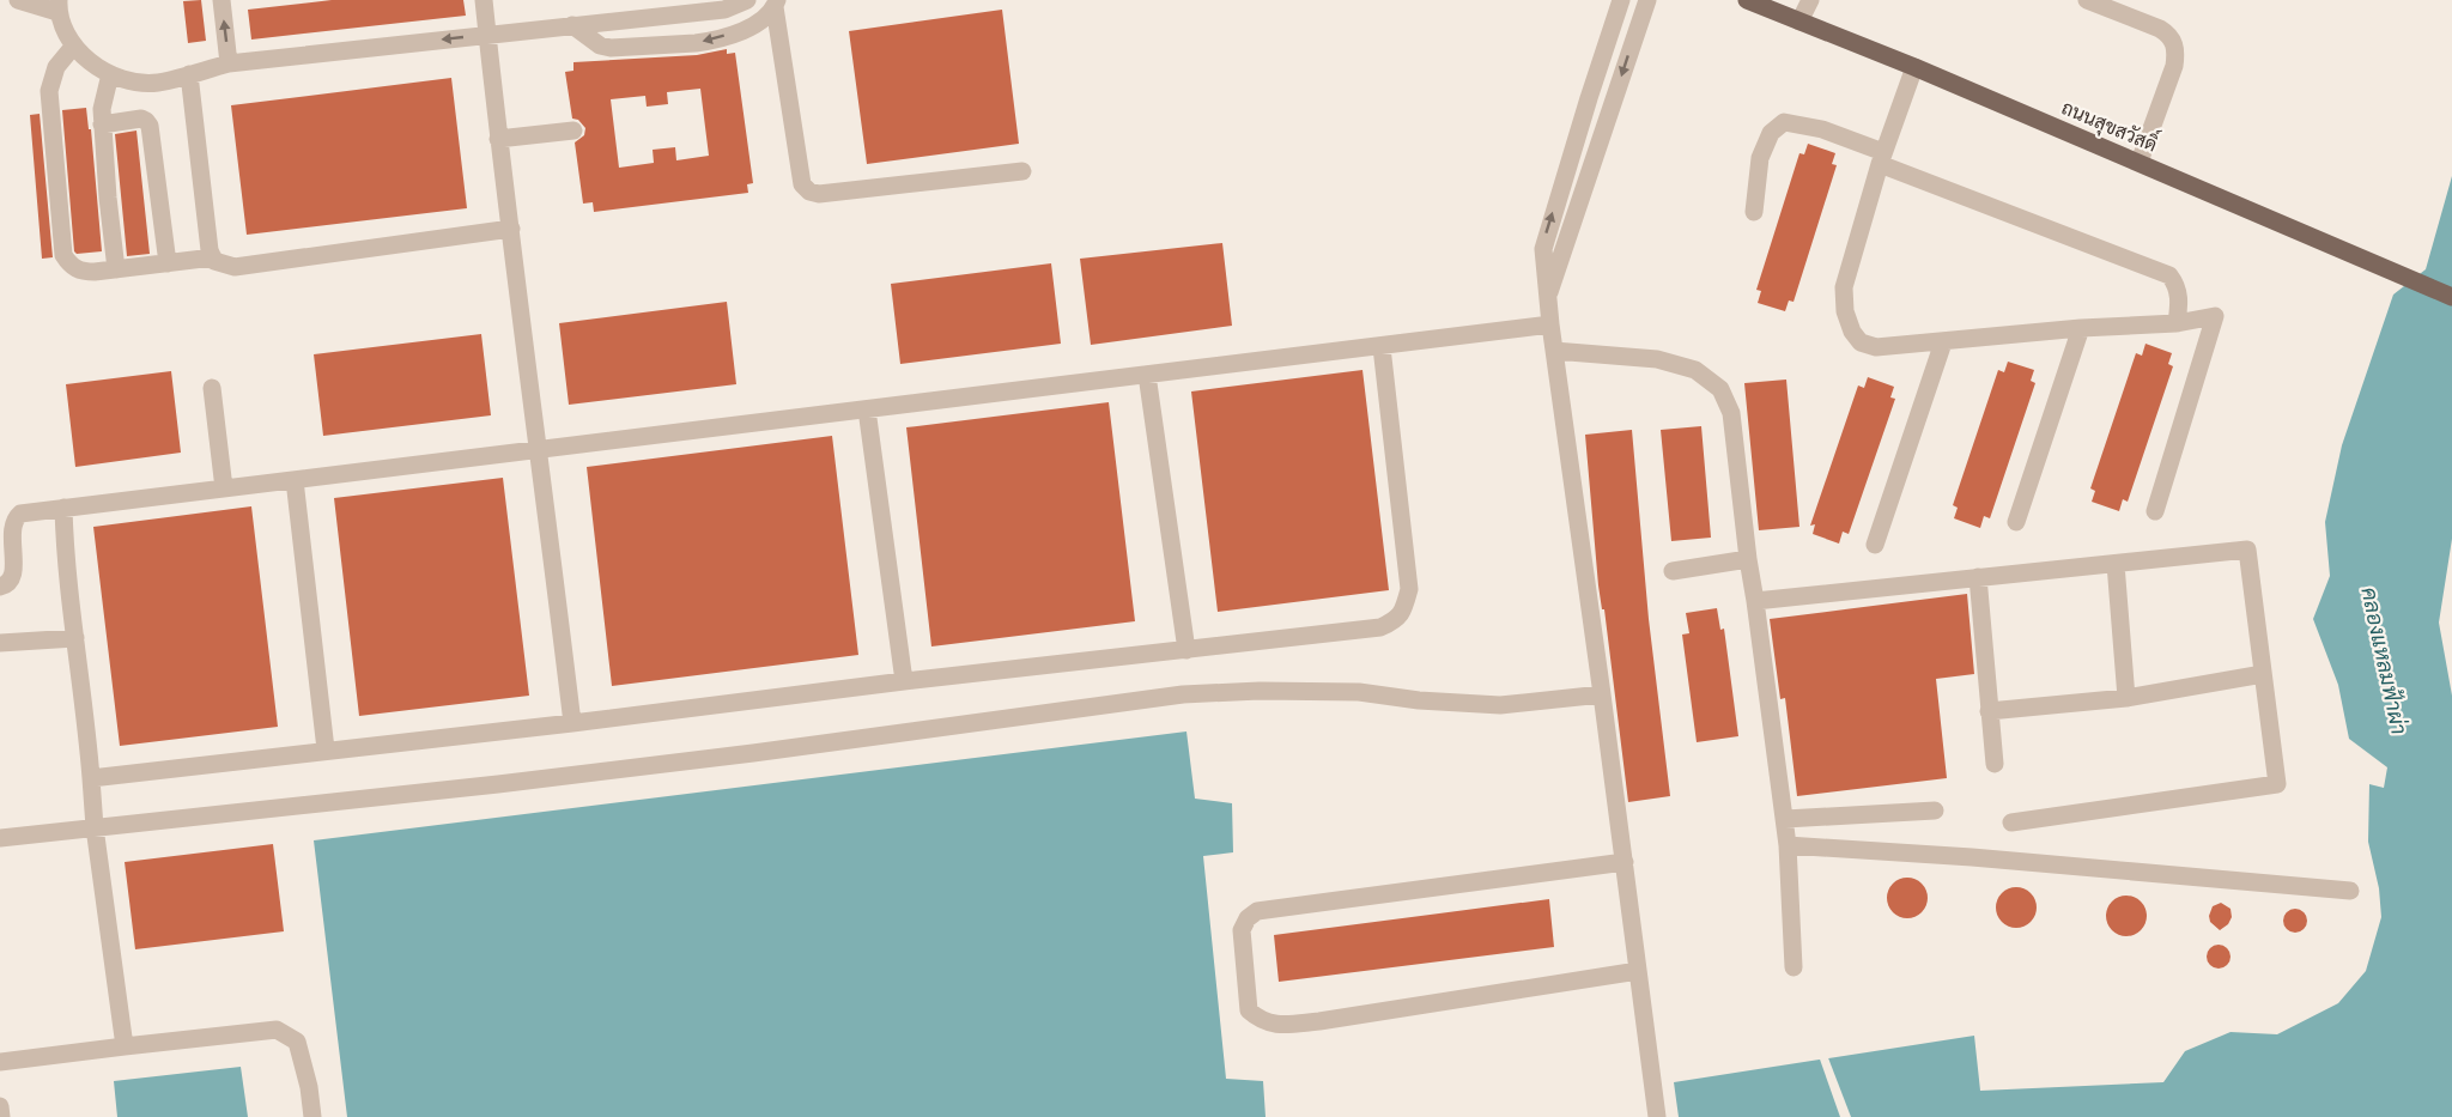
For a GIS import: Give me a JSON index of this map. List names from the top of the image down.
{
  "streets": {
    "main road": ["ถนนสุขสวัสดิ์"]
  },
  "water": ["คลองแหลมฟ้าผ่า"]
}
